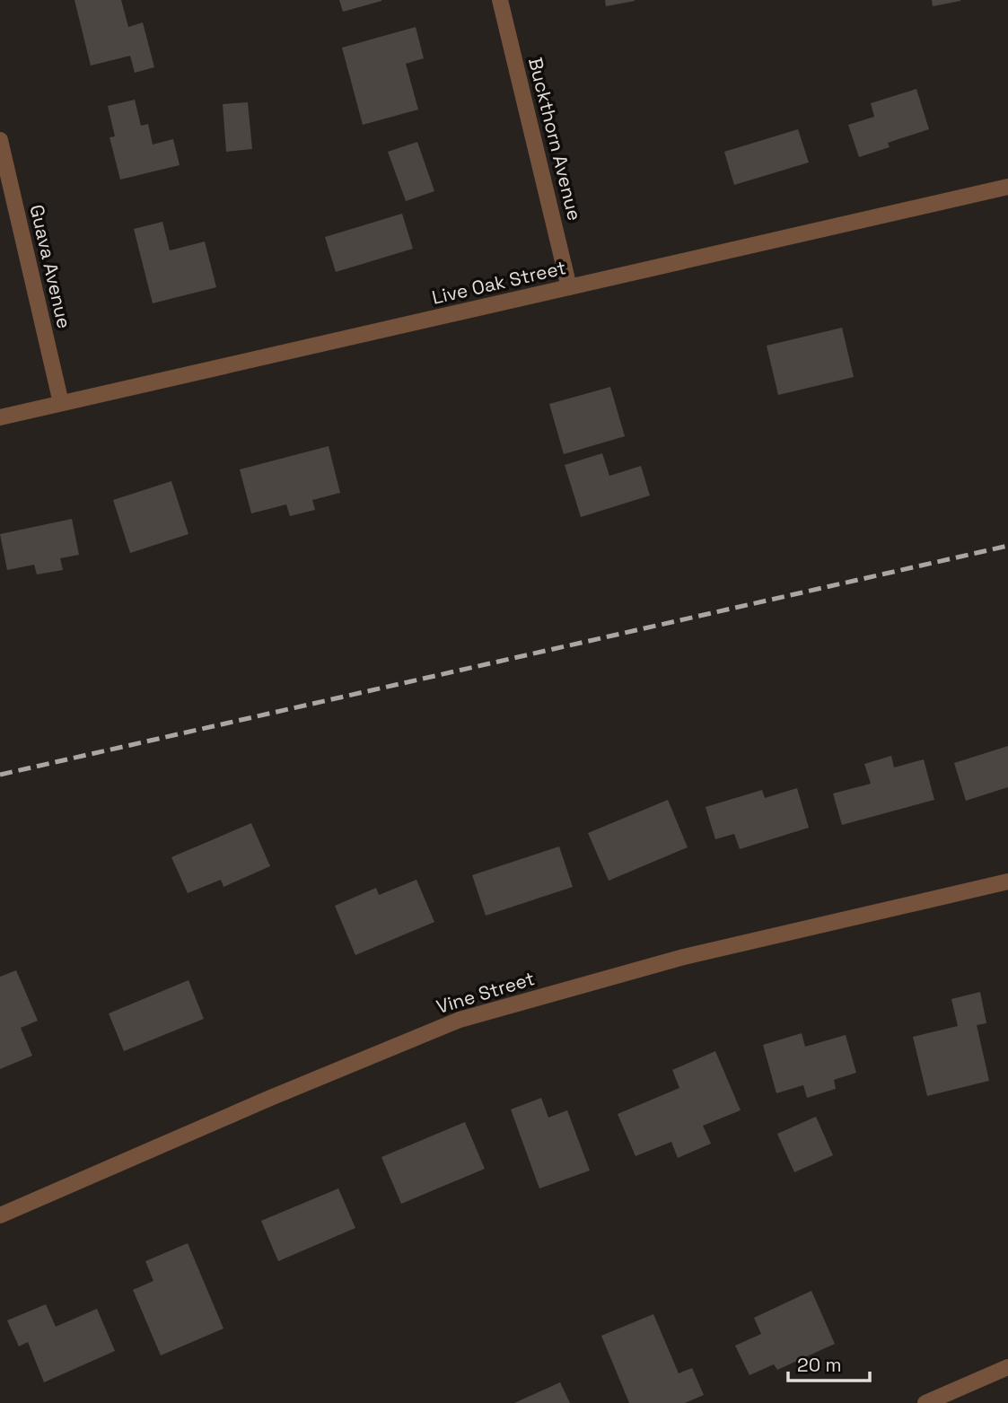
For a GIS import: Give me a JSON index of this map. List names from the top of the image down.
{
  "streets": {
    "street": [
      "Buckthorn Avenue",
      "Guava Avenue",
      "Live Oak Street",
      "Vine Street"
    ]
  },
  "crossings": [
    ["Buckthorn Avenue", "Live Oak Street"],
    ["Guava Avenue", "Live Oak Street"]
  ],
  "scale_bar": "20 m"
}
